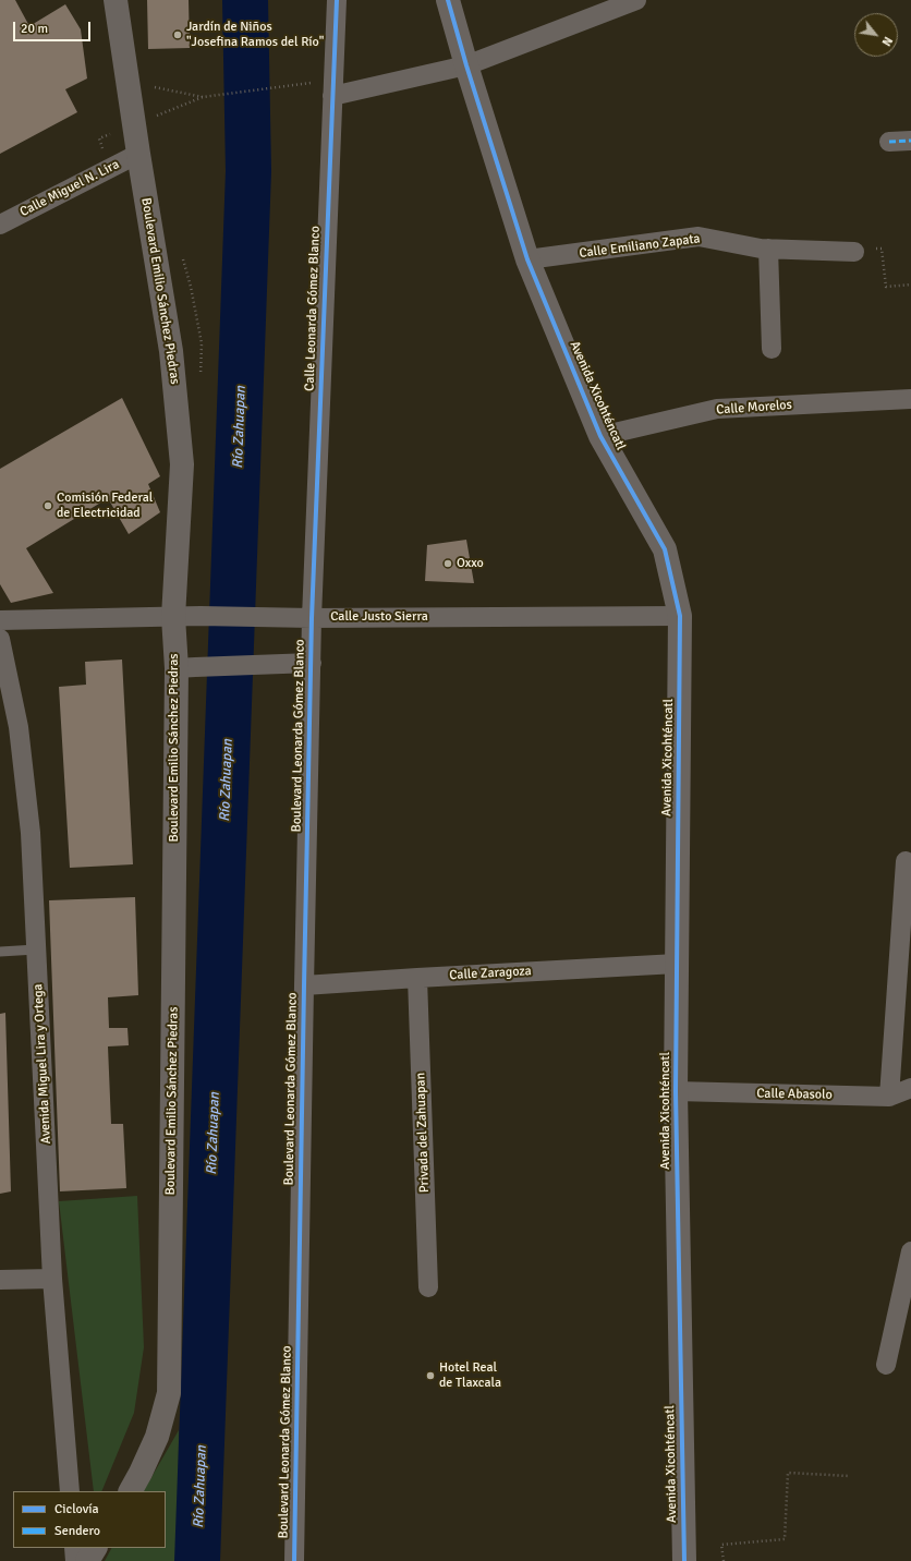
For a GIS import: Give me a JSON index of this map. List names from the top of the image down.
{
  "streets": {
    "street": [
      "Calle Miguel N. Lira",
      "Calle Emiliano Zapata",
      "Boulevard Emilio Sánchez Piedras",
      "Calle Leonarda Gómez Blanco",
      "Avenida Xicohténcatl",
      "Calle Morelos",
      "Calle Justo Sierra",
      "Boulevard Leonarda Gómez Blanco",
      "Calle Zaragoza",
      "Avenida Miguel Lira y Ortega",
      "Calle Abasolo",
      "Privada del Zahuapan"
    ]
  },
  "crossings": [
    ["Calle Miguel N. Lira", "Boulevard Emilio Sánchez Piedras"],
    ["Calle Emiliano Zapata", "Avenida Xicohténcatl"],
    ["Boulevard Emilio Sánchez Piedras", "Calle Justo Sierra"],
    ["Calle Leonarda Gómez Blanco", "Calle Justo Sierra"],
    ["Calle Leonarda Gómez Blanco", "Boulevard Leonarda Gómez Blanco"],
    ["Avenida Xicohténcatl", "Calle Morelos"],
    ["Avenida Xicohténcatl", "Calle Justo Sierra"],
    ["Avenida Xicohténcatl", "Calle Zaragoza"],
    ["Avenida Xicohténcatl", "Calle Abasolo"],
    ["Calle Justo Sierra", "Boulevard Leonarda Gómez Blanco"],
    ["Boulevard Leonarda Gómez Blanco", "Calle Zaragoza"],
    ["Calle Zaragoza", "Privada del Zahuapan"]
  ],
  "water": ["Río Zahuapan"],
  "places": [
    "Jardín de Niños \"Josefina Ramos del Río\"",
    "Comisión Federal de Electricidad",
    "Oxxo",
    "Hotel Real de Tlaxcala"
  ],
  "legend": ["Ciclovía", "Sendero"],
  "scale_bar": "20 m",
  "north": "bottom right"
}
